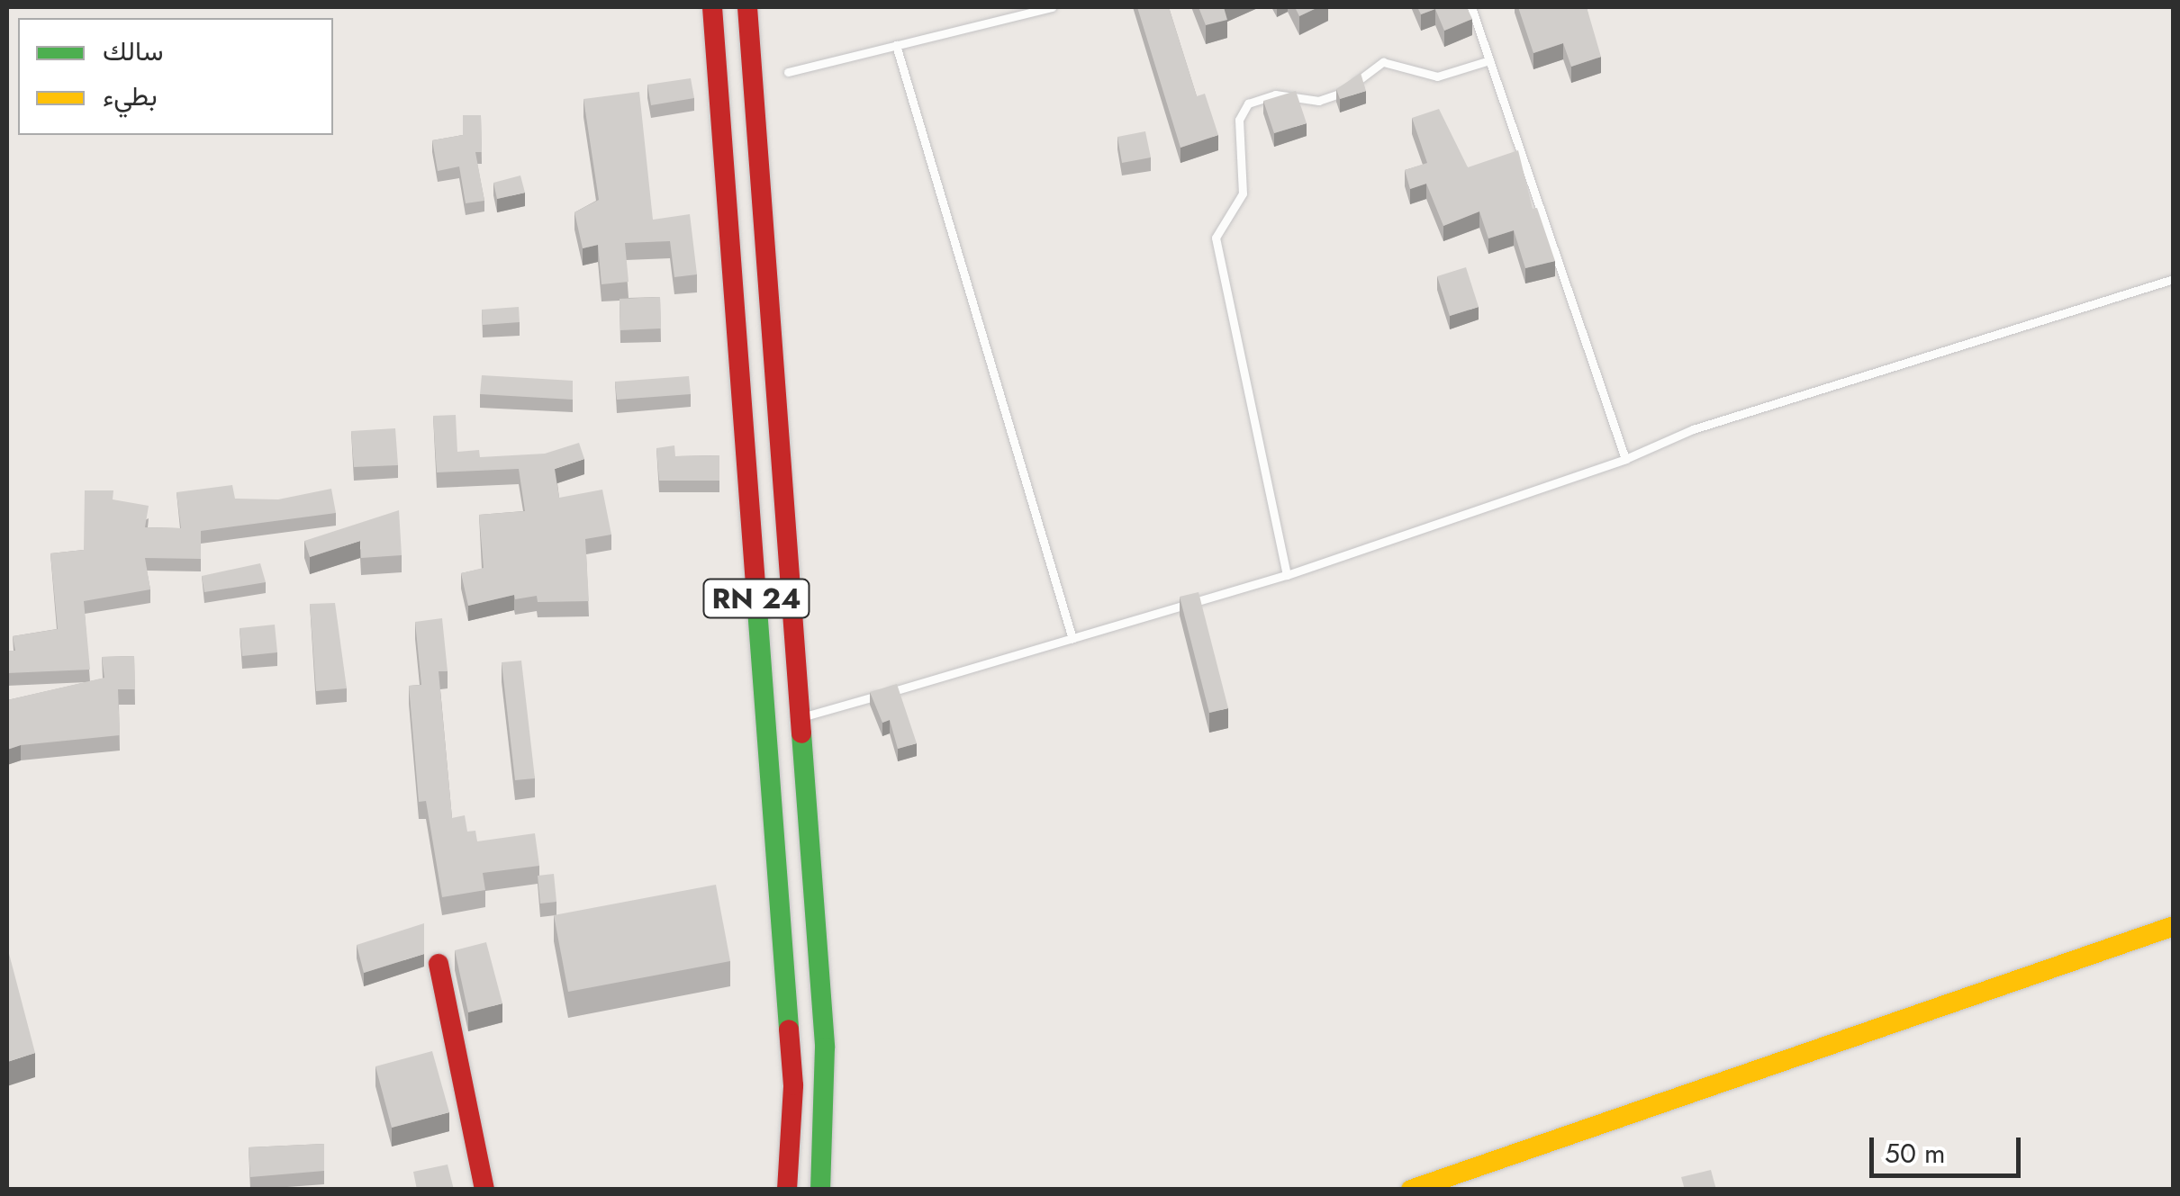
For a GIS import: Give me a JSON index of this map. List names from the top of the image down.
{
  "streets": {
    "main road": ["RN 24"]
  },
  "legend": ["سالك", "بطيء"],
  "scale_bar": "50 m"
}
